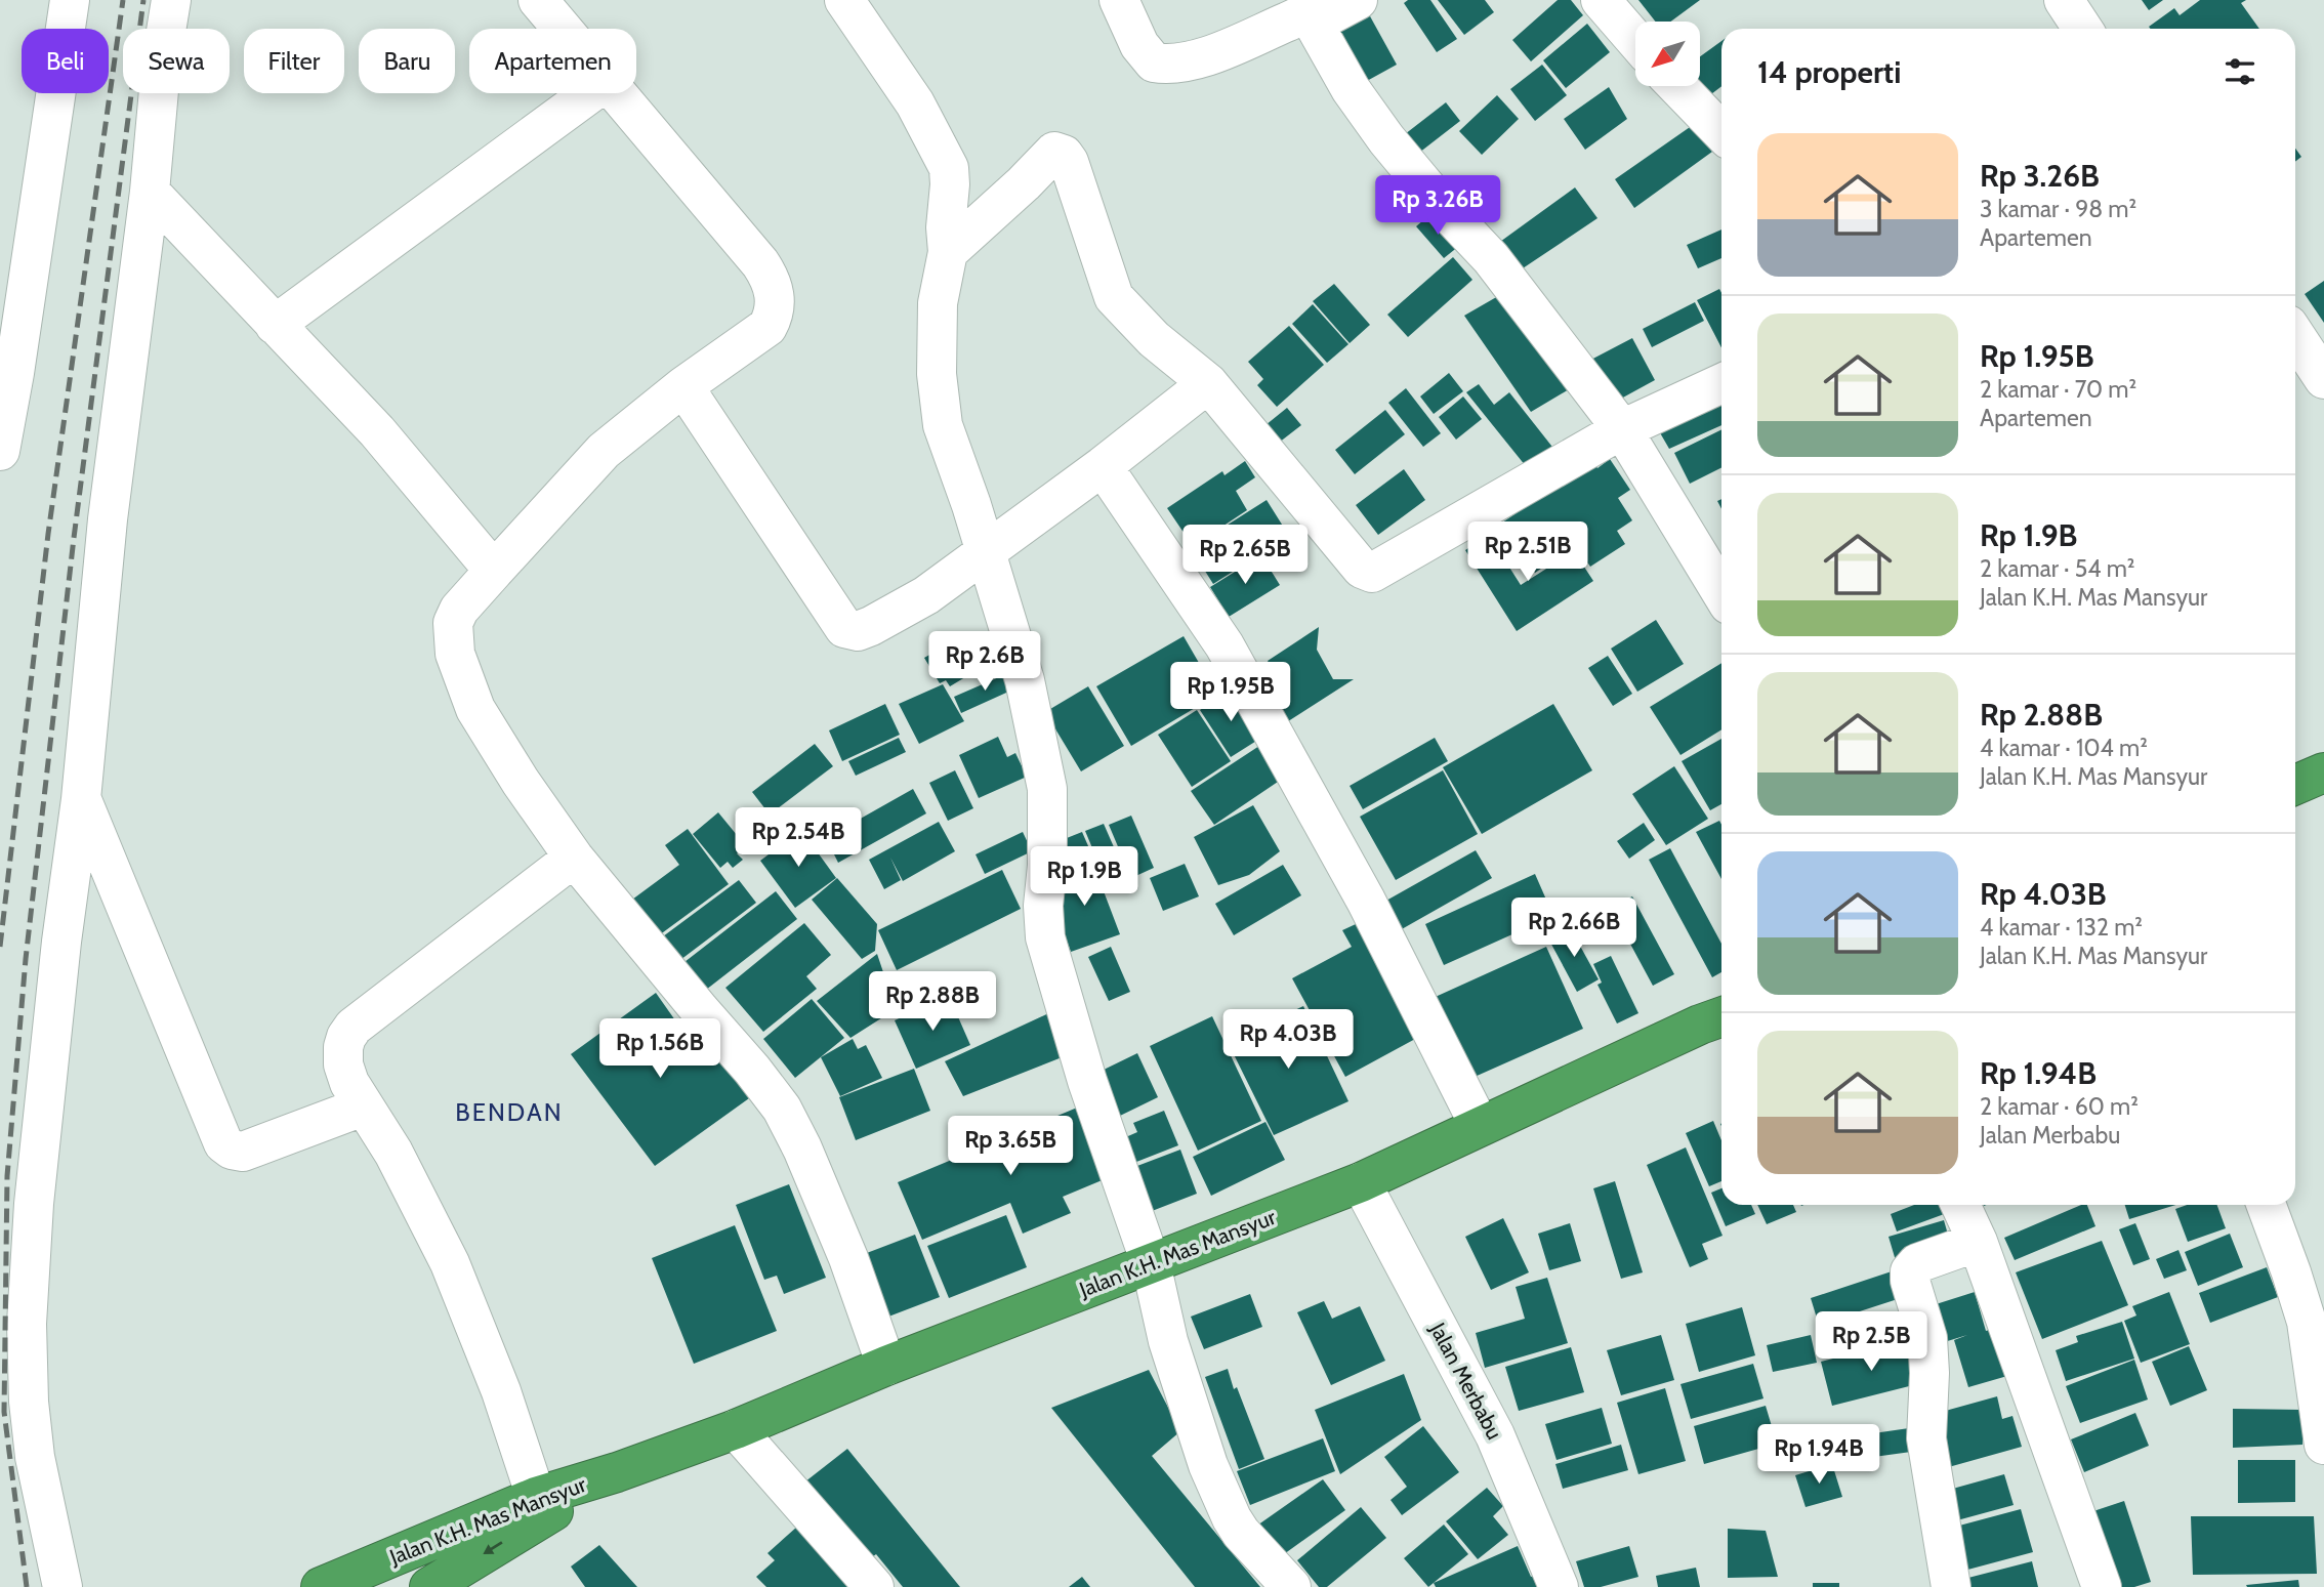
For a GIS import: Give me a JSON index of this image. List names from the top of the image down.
{
  "streets": {
    "highway": ["Jalan K.H. Mas Mansyur"],
    "street": ["Jalan Merbabu"]
  },
  "crossings": [
    ["Jalan K.H. Mas Mansyur", "Jalan Merbabu"]
  ],
  "districts": ["BENDAN"],
  "north": "bottom left",
  "page": {
    "chip": [
      "Beli",
      "Sewa",
      "Filter",
      "Baru",
      "Apartemen"
    ],
    "heading": "14 properti",
    "list": [
      {
        "name": "Rp 3.26B",
        "note": "3 kamar · 98 m² · Apartemen"
      },
      {
        "name": "Rp 1.95B",
        "note": "2 kamar · 70 m² · Apartemen"
      },
      {
        "name": "Rp 1.9B",
        "note": "2 kamar · 54 m² · Jalan K.H. Mas Mansyur"
      },
      {
        "name": "Rp 2.88B",
        "note": "4 kamar · 104 m² · Jalan K.H. Mas Mansyur"
      },
      {
        "name": "Rp 4.03B",
        "note": "4 kamar · 132 m² · Jalan K.H. Mas Mansyur"
      },
      {
        "name": "Rp 1.94B",
        "note": "2 kamar · 60 m² · Jalan Merbabu"
      }
    ],
    "price": [
      "Rp 3.26B",
      "Rp 2.51B",
      "Rp 2.65B",
      "Rp 2.6B",
      "Rp 1.95B",
      "Rp 2.54B",
      "Rp 1.9B",
      "Rp 2.66B",
      "Rp 2.88B",
      "Rp 4.03B",
      "Rp 1.56B",
      "Rp 3.65B",
      "Rp 2.5B",
      "Rp 1.94B"
    ]
  }
}
